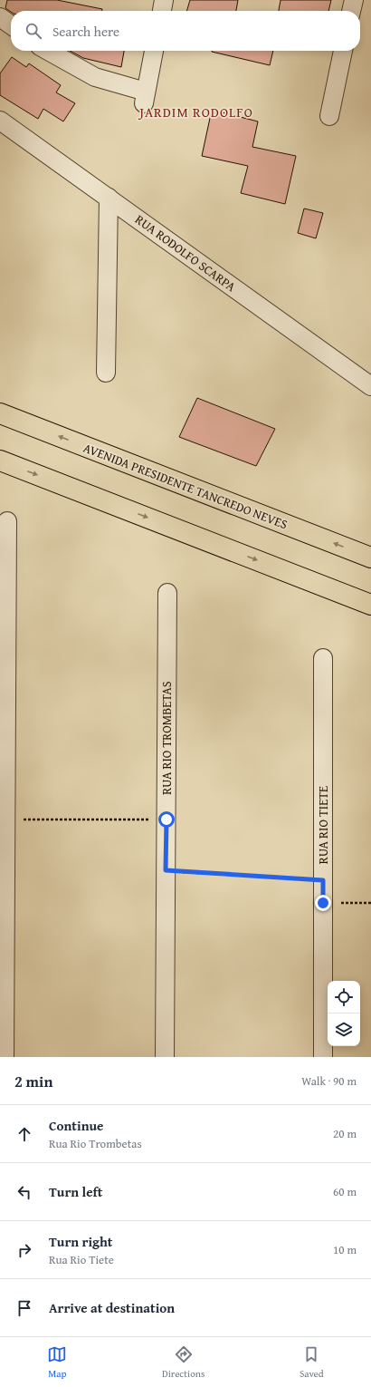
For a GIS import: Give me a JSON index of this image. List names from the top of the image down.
{
  "streets": {
    "main road": ["AVENIDA PRESIDENTE TANCREDO NEVES"],
    "street": ["RUA RODOLFO SCARPA", "RUA RIO TROMBETAS", "RUA RIO TIETE"]
  },
  "districts": ["JARDIM RODOLFO"],
  "page": {
    "search": "Search here",
    "heading": ["2 min", "Walk · 90 m"],
    "list": [
      ["Continue", "Rua Rio Trombetas", "20 m"],
      ["Turn left", "60 m"],
      ["Turn right", "Rua Rio Tiete", "10 m"],
      "Arrive at destination"
    ],
    "nav": ["Map", "Directions", "Saved"]
  }
}
